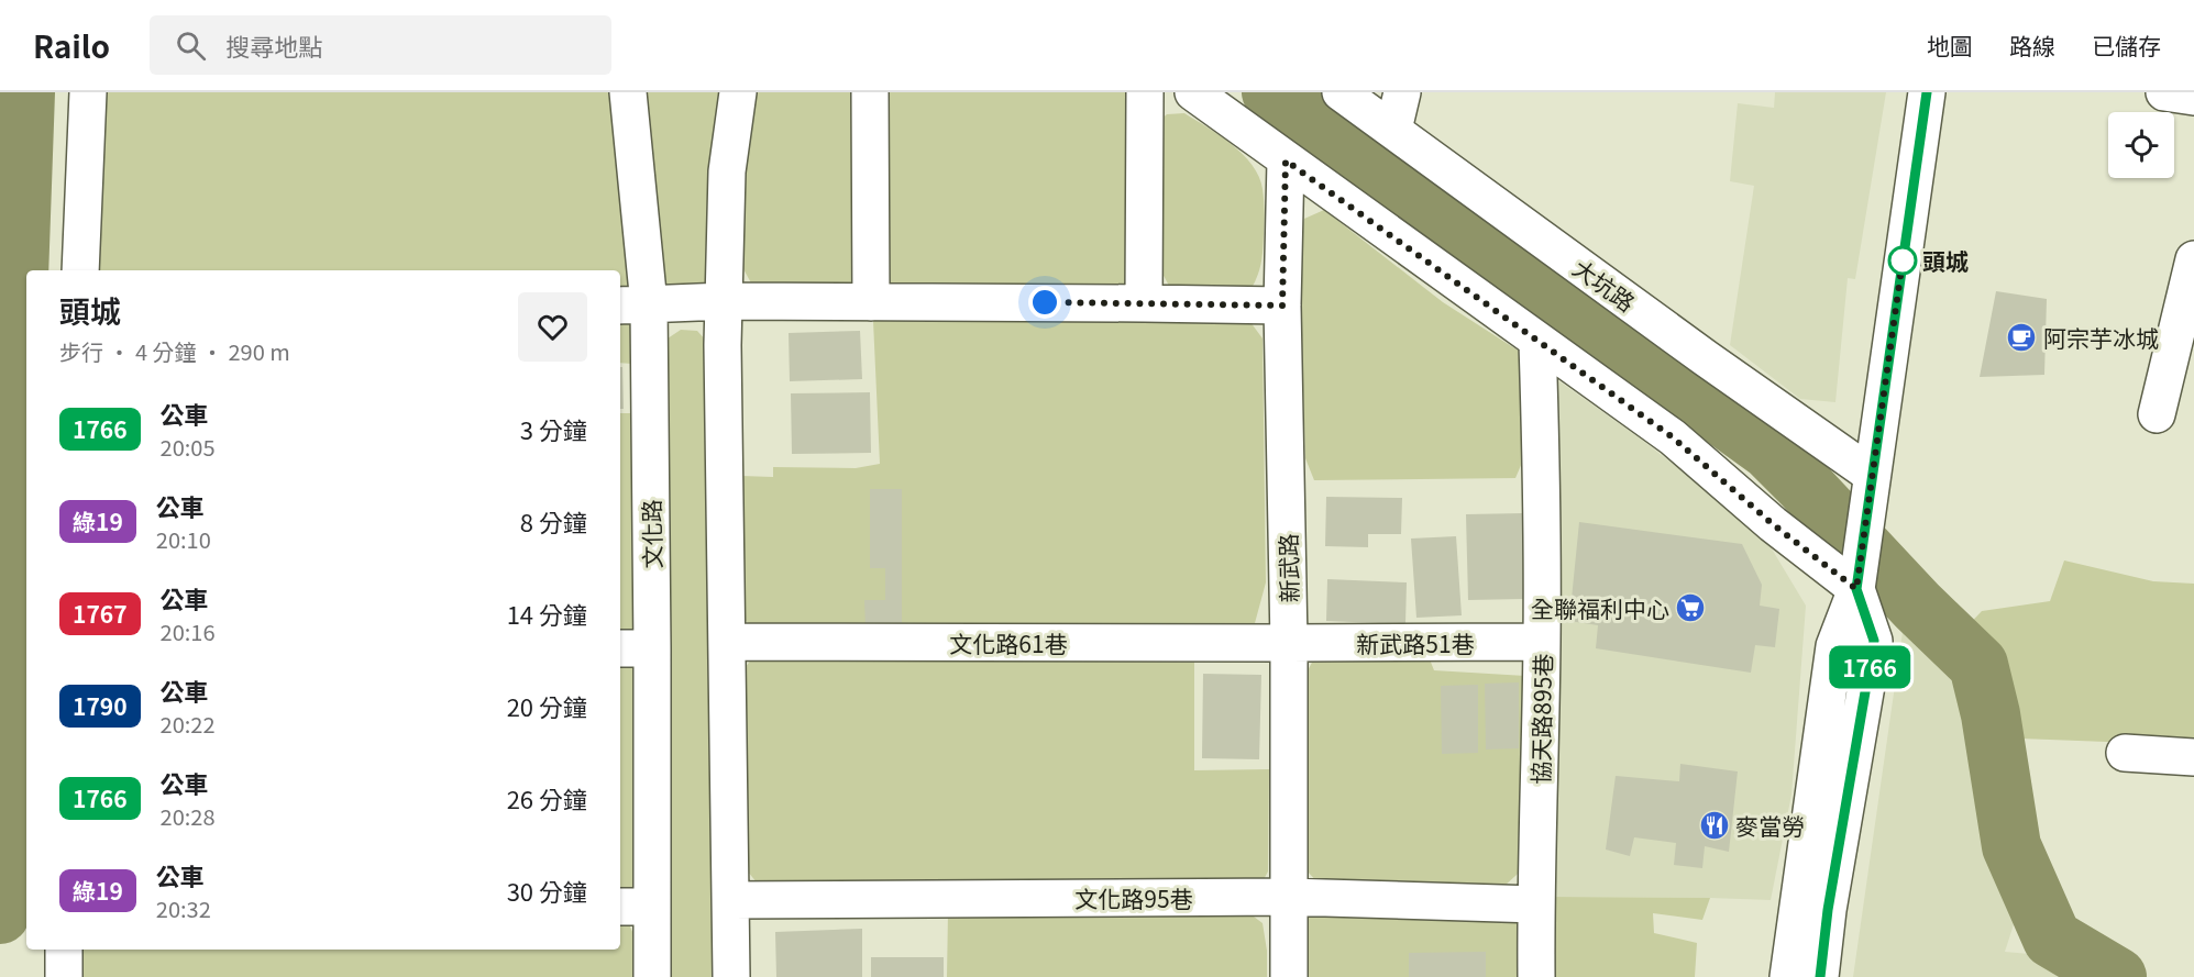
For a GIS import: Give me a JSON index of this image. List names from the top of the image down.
{
  "streets": {
    "street": [
      "大坑路",
      "文化路",
      "新武路",
      "文化路61巷",
      "新武路51巷",
      "協天路895巷",
      "文化路95巷"
    ]
  },
  "crossings": [
    ["新武路", "文化路61巷"],
    ["新武路", "新武路51巷"],
    ["新武路", "文化路95巷"],
    ["文化路61巷", "新武路51巷"],
    ["新武路51巷", "協天路895巷"],
    ["協天路895巷", "文化路95巷"]
  ],
  "places": {
    "other": ["頭城"],
    "cafe": ["阿宗芋冰城"],
    "supermarket": ["全聯福利中心"],
    "restaurant": ["麥當勞"]
  },
  "lines": ["bus line 1766"],
  "page": {
    "header": "Railo",
    "search": "搜尋地點",
    "nav": ["地圖", "路線", "已儲存"],
    "on_map": "1766",
    "heading": ["頭城", "步行 · 4 分鐘 · 290 m"],
    "list": [
      {
        "mark": "1766",
        "name": "公車",
        "note": "20:05",
        "value": "3 分鐘"
      },
      {
        "mark": "綠19",
        "name": "公車",
        "note": "20:10",
        "value": "8 分鐘"
      },
      {
        "mark": "1767",
        "name": "公車",
        "note": "20:16",
        "value": "14 分鐘"
      },
      {
        "mark": "1790",
        "name": "公車",
        "note": "20:22",
        "value": "20 分鐘"
      },
      {
        "mark": "1766",
        "name": "公車",
        "note": "20:28",
        "value": "26 分鐘"
      },
      {
        "mark": "綠19",
        "name": "公車",
        "note": "20:32",
        "value": "30 分鐘"
      }
    ]
  }
}
